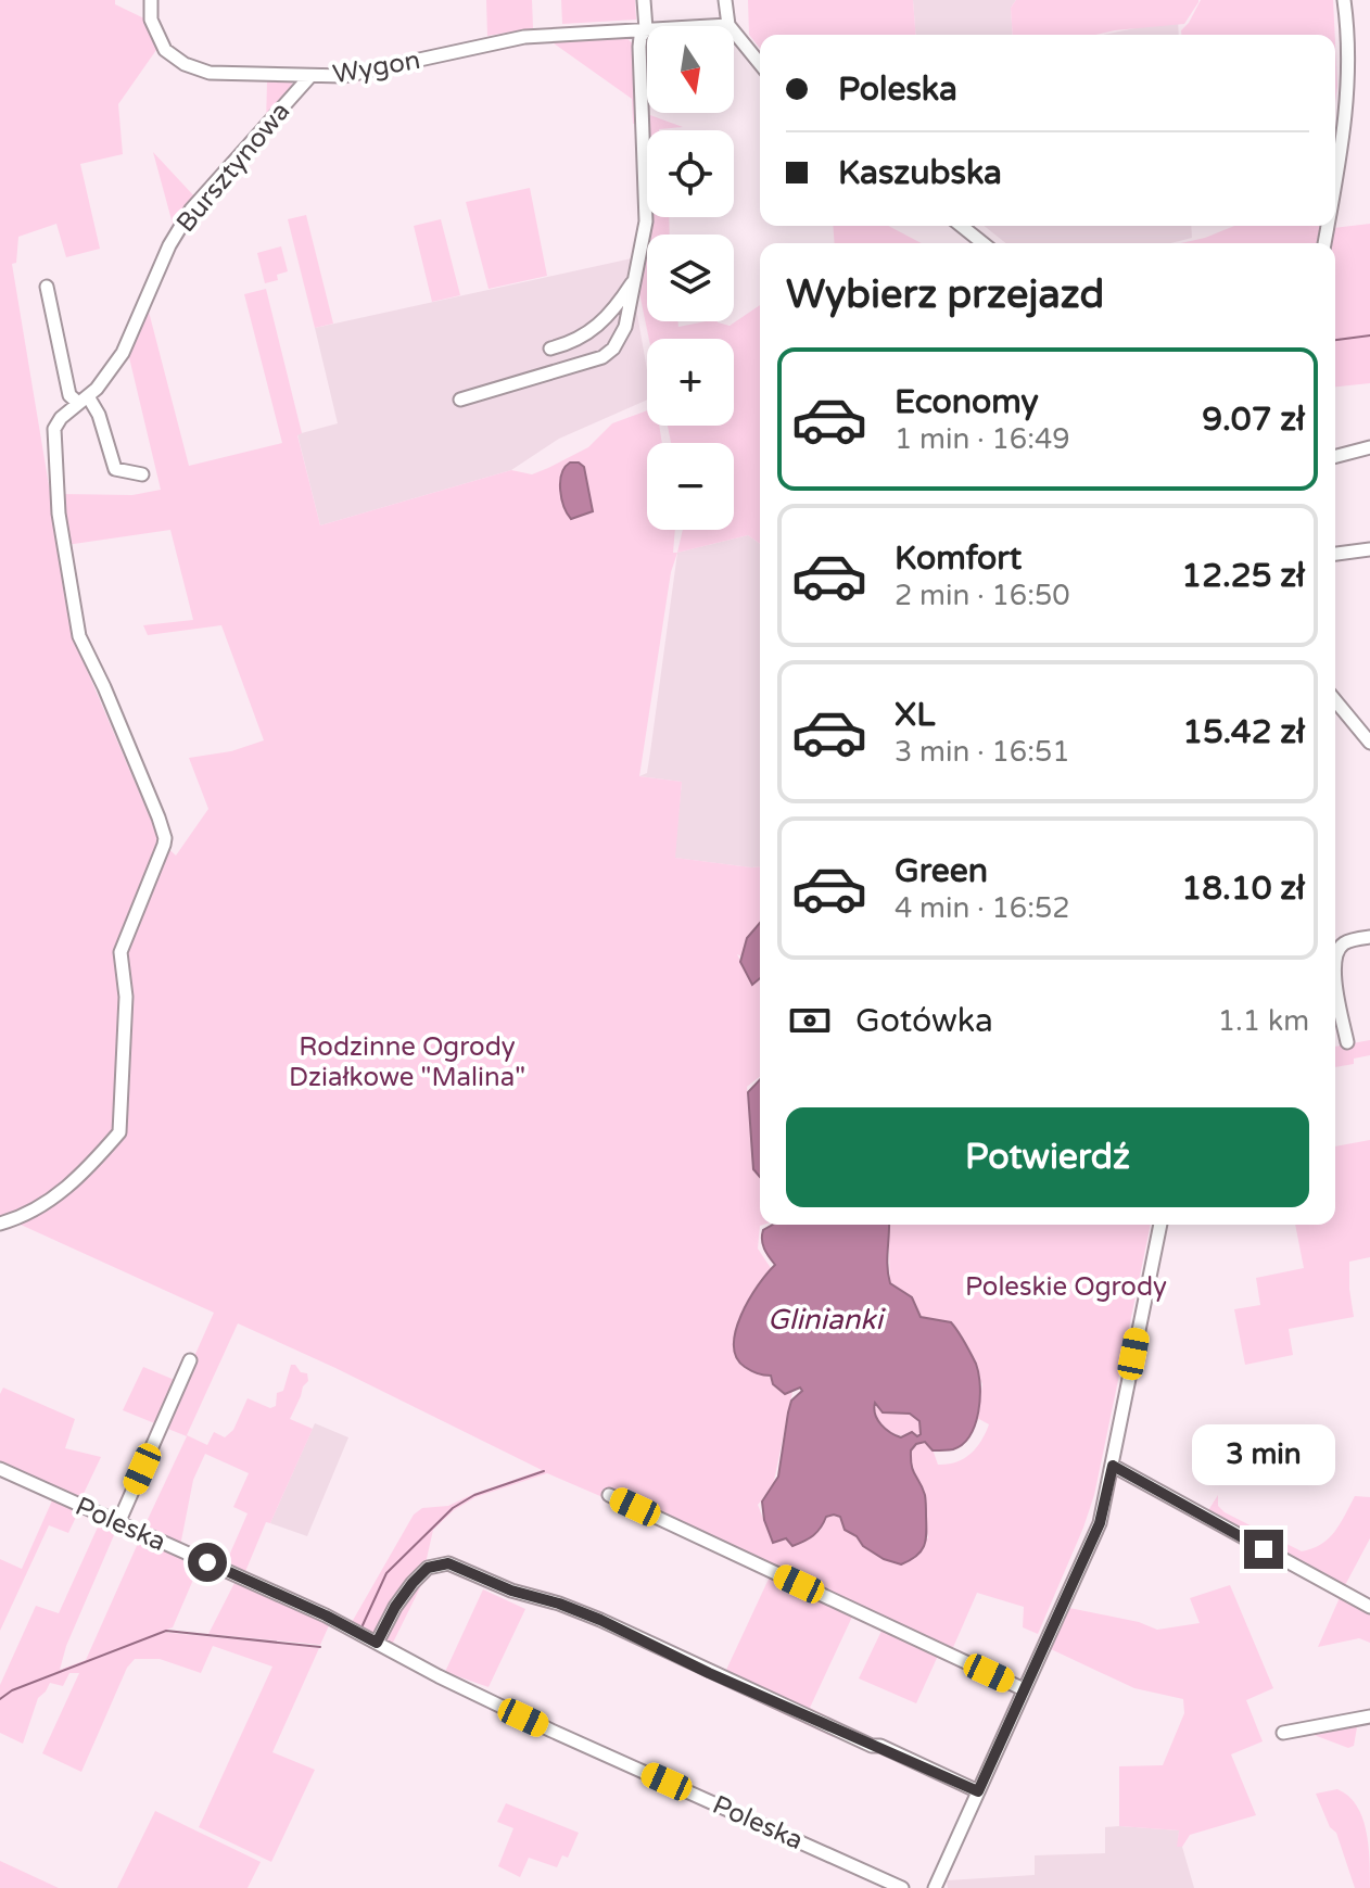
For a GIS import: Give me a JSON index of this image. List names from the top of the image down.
{
  "streets": {
    "street": ["Wygon", "Bursztynowa", "Poleska"]
  },
  "crossings": [
    ["Wygon", "Bursztynowa"]
  ],
  "water": ["Glinianki"],
  "parks": ["Rodzinne Ogrody Działkowe \"Malina\"", "Poleskie Ogrody"],
  "north": "bottom",
  "page": {
    "map_buttons": ["+", "−"],
    "banner": ["Poleska", "Kaszubska"],
    "heading": "Wybierz przejazd",
    "list": [
      {
        "name": "Economy",
        "note": "1 min · 16:49",
        "value": "9.07 zł"
      },
      {
        "name": "Komfort",
        "note": "2 min · 16:50",
        "value": "12.25 zł"
      },
      {
        "name": "XL",
        "note": "3 min · 16:51",
        "value": "15.42 zł"
      },
      {
        "name": "Green",
        "note": "4 min · 16:52",
        "value": "18.10 zł"
      }
    ],
    "pay": ["Gotówka", "1.1 km"],
    "buttons": "Potwierdź",
    "bubble": "3 min"
  }
}
